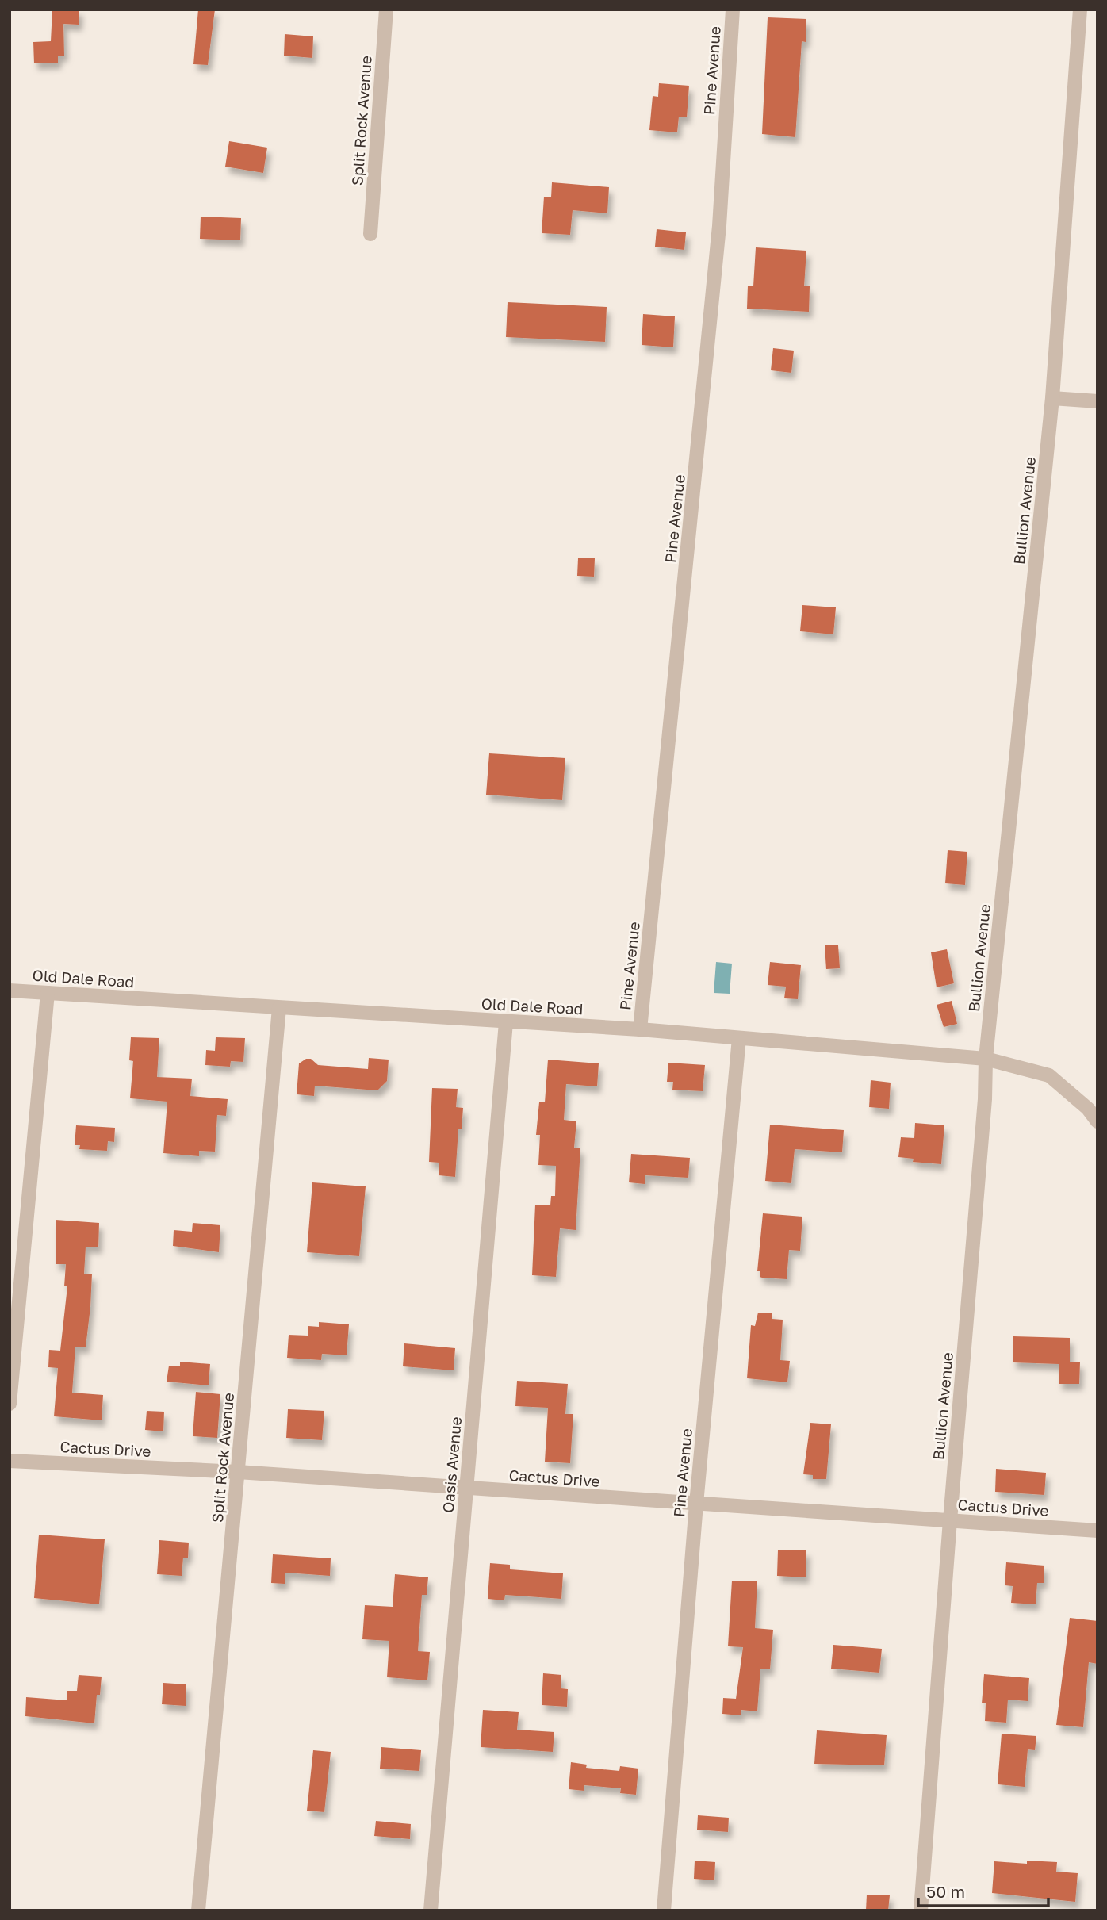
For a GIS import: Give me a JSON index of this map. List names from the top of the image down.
{
  "streets": {
    "street": [
      "Pine Avenue",
      "Split Rock Avenue",
      "Bullion Avenue",
      "Old Dale Road",
      "Cactus Drive",
      "Oasis Avenue"
    ]
  },
  "crossings": [
    ["Pine Avenue", "Old Dale Road"],
    ["Pine Avenue", "Cactus Drive"],
    ["Split Rock Avenue", "Old Dale Road"],
    ["Split Rock Avenue", "Cactus Drive"],
    ["Bullion Avenue", "Old Dale Road"],
    ["Bullion Avenue", "Cactus Drive"],
    ["Old Dale Road", "Oasis Avenue"],
    ["Cactus Drive", "Oasis Avenue"]
  ],
  "scale_bar": "50 m"
}
